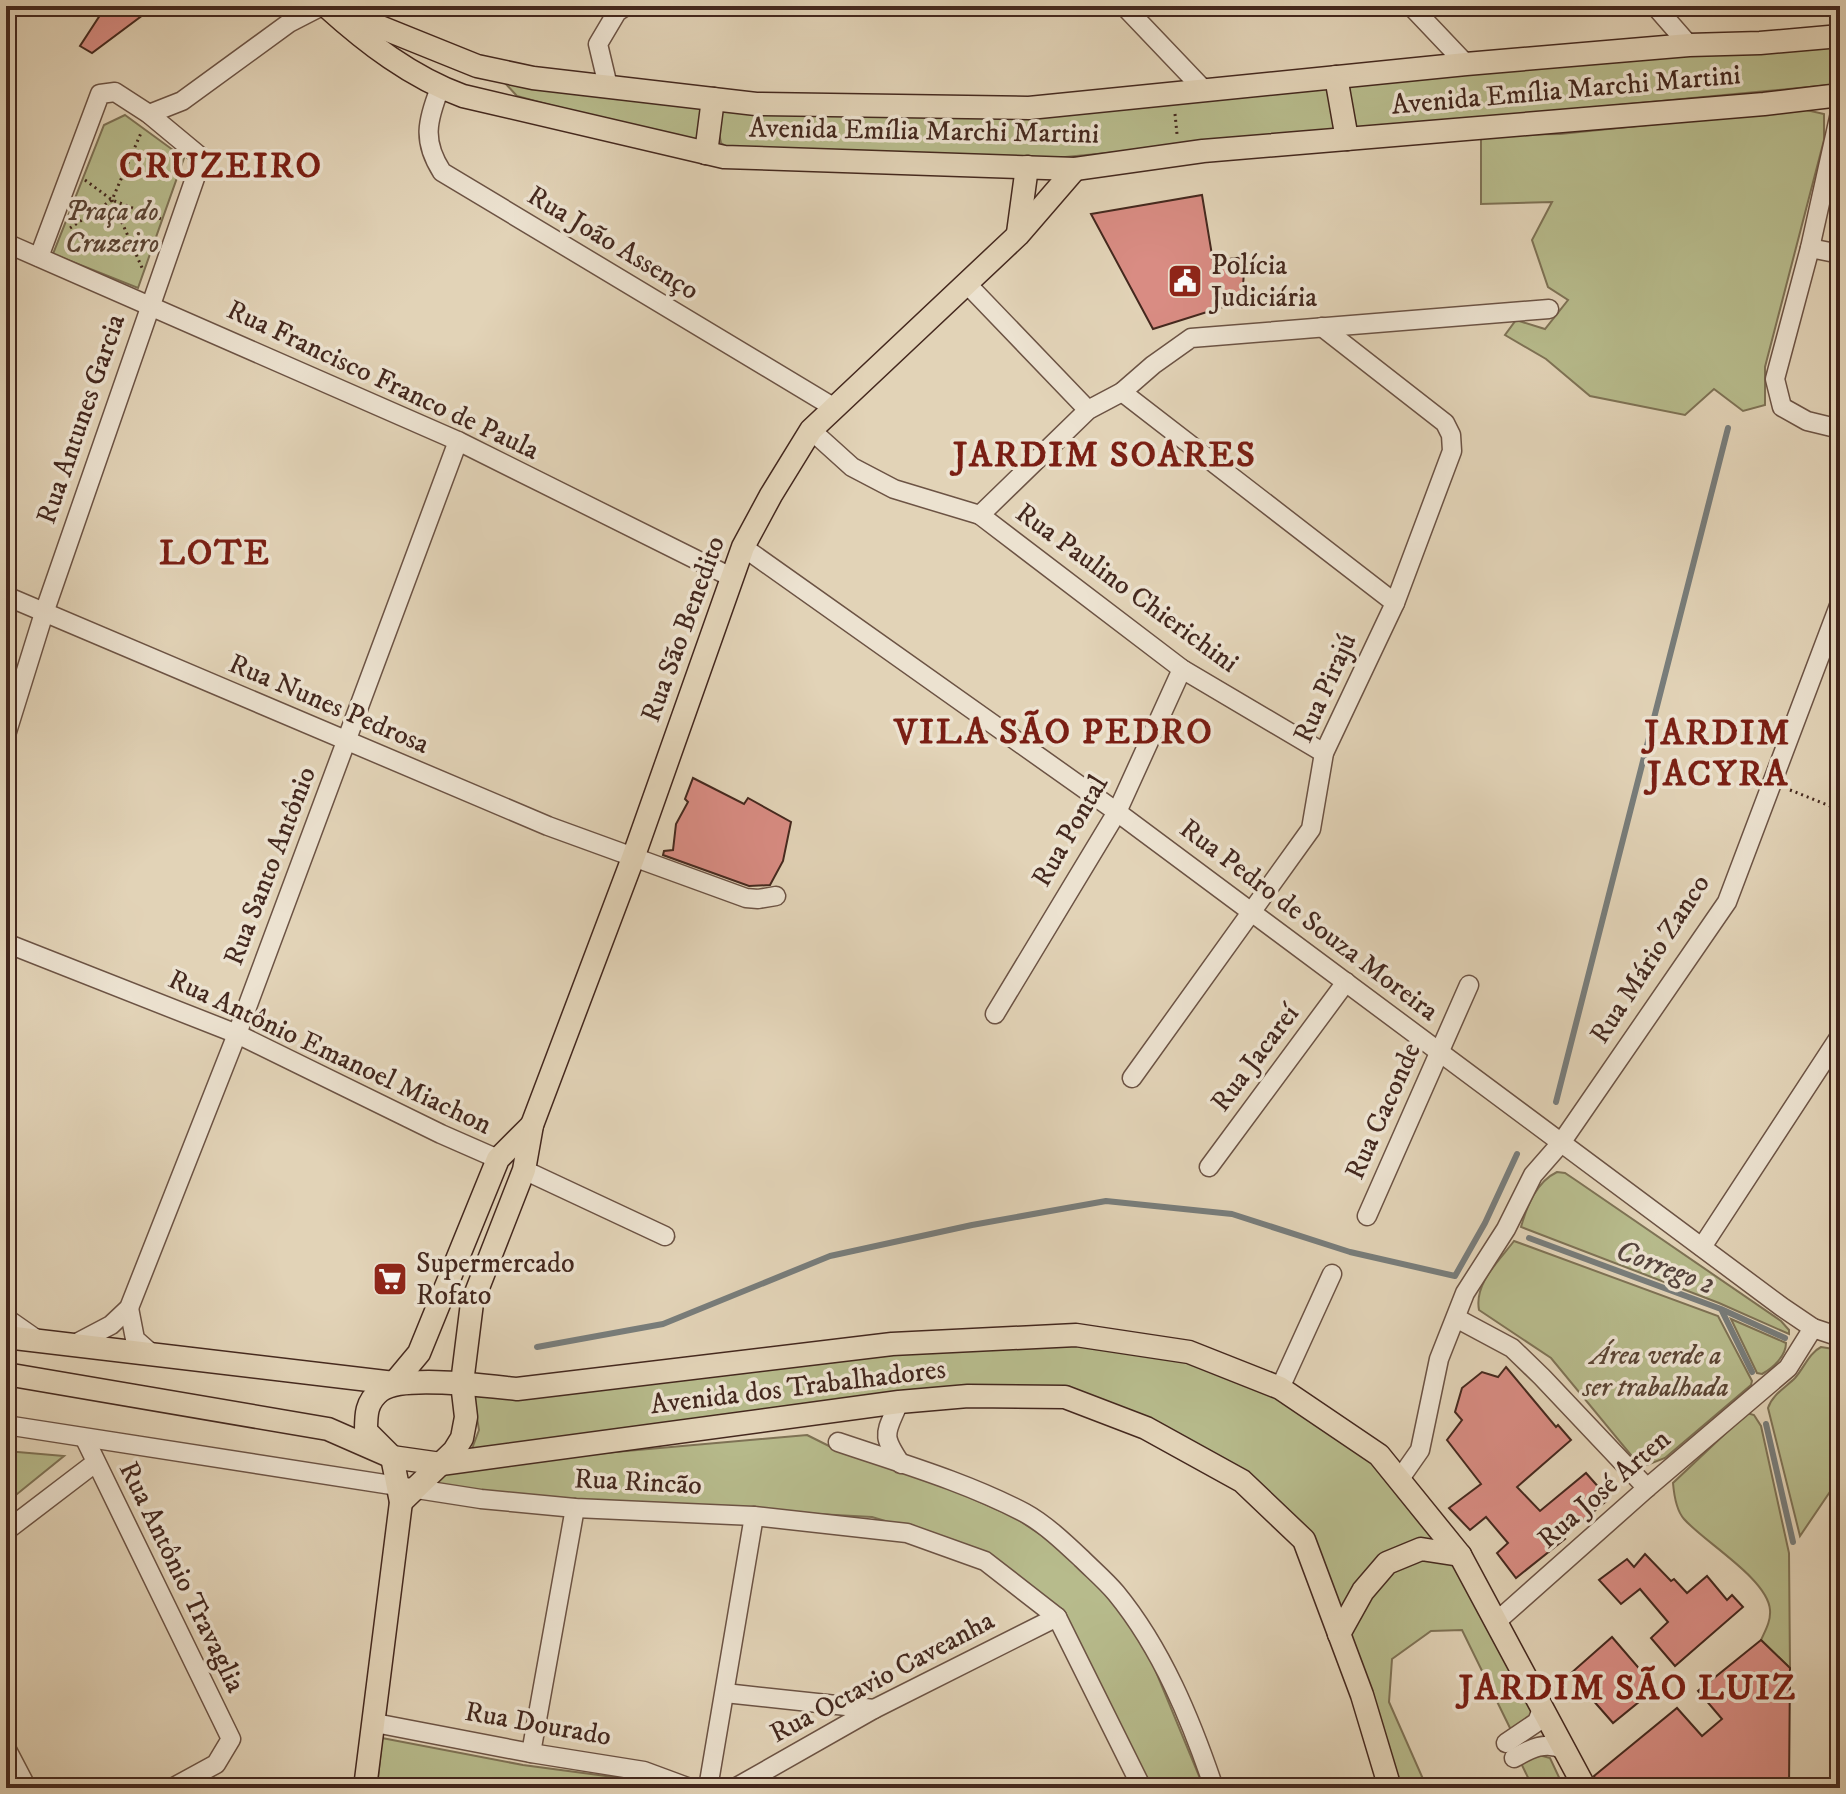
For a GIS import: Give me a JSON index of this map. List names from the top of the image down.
{
  "streets": {
    "main road": ["Avenida Emília Marchi Martini", "Rua São Benedito", "Avenida dos Trabalhadores"],
    "street": [
      "Rua João Assenço",
      "Rua Francisco Franco de Paula",
      "Rua Antunes Garcia",
      "Rua Paulino Chierichini",
      "Rua Pirajú",
      "Rua Nunes Pedrosa",
      "Rua Pontal",
      "Rua Santo Antônio",
      "Rua Pedro de Souza Moreira",
      "Rua Mário Zanco",
      "Rua Antônio Emanoel Miachon",
      "Rua Jacareí",
      "Rua Caconde",
      "Rua Rincão",
      "Rua José Arten",
      "Rua Antônio Travaglia",
      "Rua Octavio Caveanha",
      "Rua Dourado"
    ]
  },
  "crossings": [
    ["Avenida Emília Marchi Martini", "Rua João Assenço"],
    ["Avenida Emília Marchi Martini", "Rua São Benedito"],
    ["Rua João Assenço", "Rua São Benedito"],
    ["Rua Francisco Franco de Paula", "Rua Antunes Garcia"],
    ["Rua Francisco Franco de Paula", "Rua São Benedito"],
    ["Rua Francisco Franco de Paula", "Rua Santo Antônio"],
    ["Rua Antunes Garcia", "Rua Nunes Pedrosa"],
    ["Rua Paulino Chierichini", "Rua Pirajú"],
    ["Rua Paulino Chierichini", "Rua Pontal"],
    ["Rua São Benedito", "Rua Nunes Pedrosa"],
    ["Rua São Benedito", "Rua Pedro de Souza Moreira"],
    ["Rua São Benedito", "Rua Antônio Emanoel Miachon"],
    ["Rua São Benedito", "Avenida dos Trabalhadores"],
    ["Rua Pirajú", "Rua Pedro de Souza Moreira"],
    ["Rua Nunes Pedrosa", "Rua Santo Antônio"],
    ["Rua Pontal", "Rua Pedro de Souza Moreira"],
    ["Rua Santo Antônio", "Rua Antônio Emanoel Miachon"],
    ["Rua Pedro de Souza Moreira", "Rua Mário Zanco"],
    ["Rua Pedro de Souza Moreira", "Rua Jacareí"],
    ["Rua Pedro de Souza Moreira", "Rua Caconde"],
    ["Rua Pedro de Souza Moreira", "Rua José Arten"],
    ["Rua Mário Zanco", "Avenida dos Trabalhadores"],
    ["Avenida dos Trabalhadores", "Rua José Arten"],
    ["Rua Rincão", "Rua Antônio Travaglia"],
    ["Rua Rincão", "Rua Octavio Caveanha"]
  ],
  "districts": [
    "CRUZEIRO",
    "JARDIM SOARES",
    "LOTE",
    "VILA SÃO PEDRO",
    "JARDIM JACYRA",
    "JARDIM SÃO LUIZ"
  ],
  "water": ["Corrego 2"],
  "parks": ["Praça do Cruzeiro", "Área verde a ser trabalhada"],
  "places": {
    "public building": ["Polícia Judiciária"],
    "supermarket": ["Supermercado Rofato"]
  }
}
